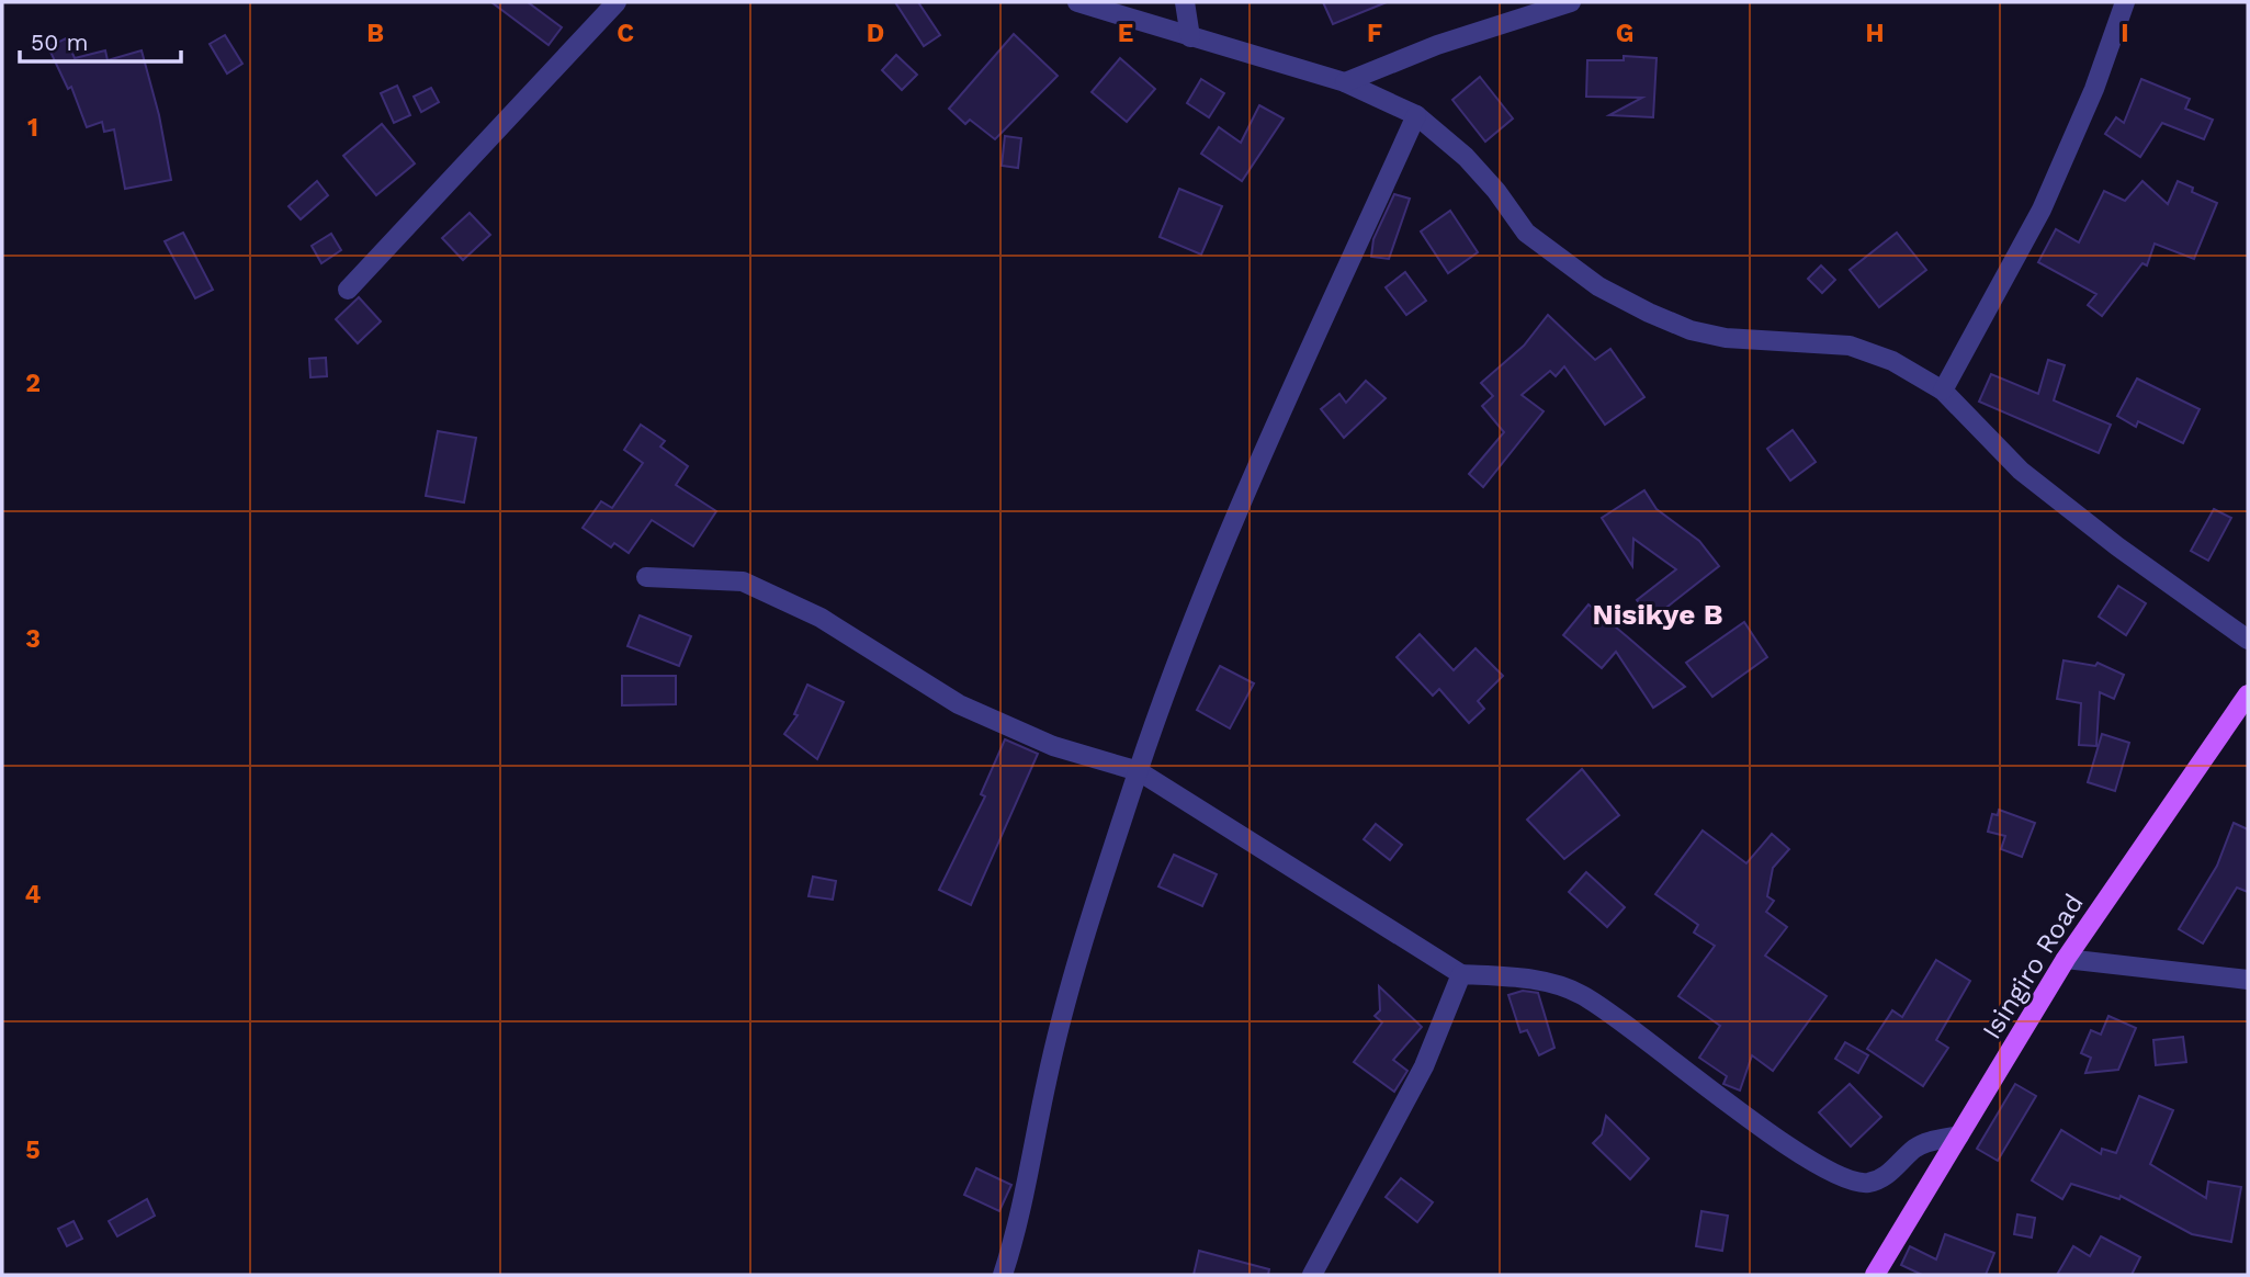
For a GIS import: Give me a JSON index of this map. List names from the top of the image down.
{
  "streets": {
    "main road": ["Isingiro Road"]
  },
  "districts": ["Nisikye B"],
  "scale_bar": "50 m",
  "grid": {
    "columns": [
      "B",
      "C",
      "D",
      "E",
      "F",
      "G",
      "H",
      "I"
    ],
    "rows": [
      "1",
      "2",
      "3",
      "4",
      "5"
    ]
  }
}
